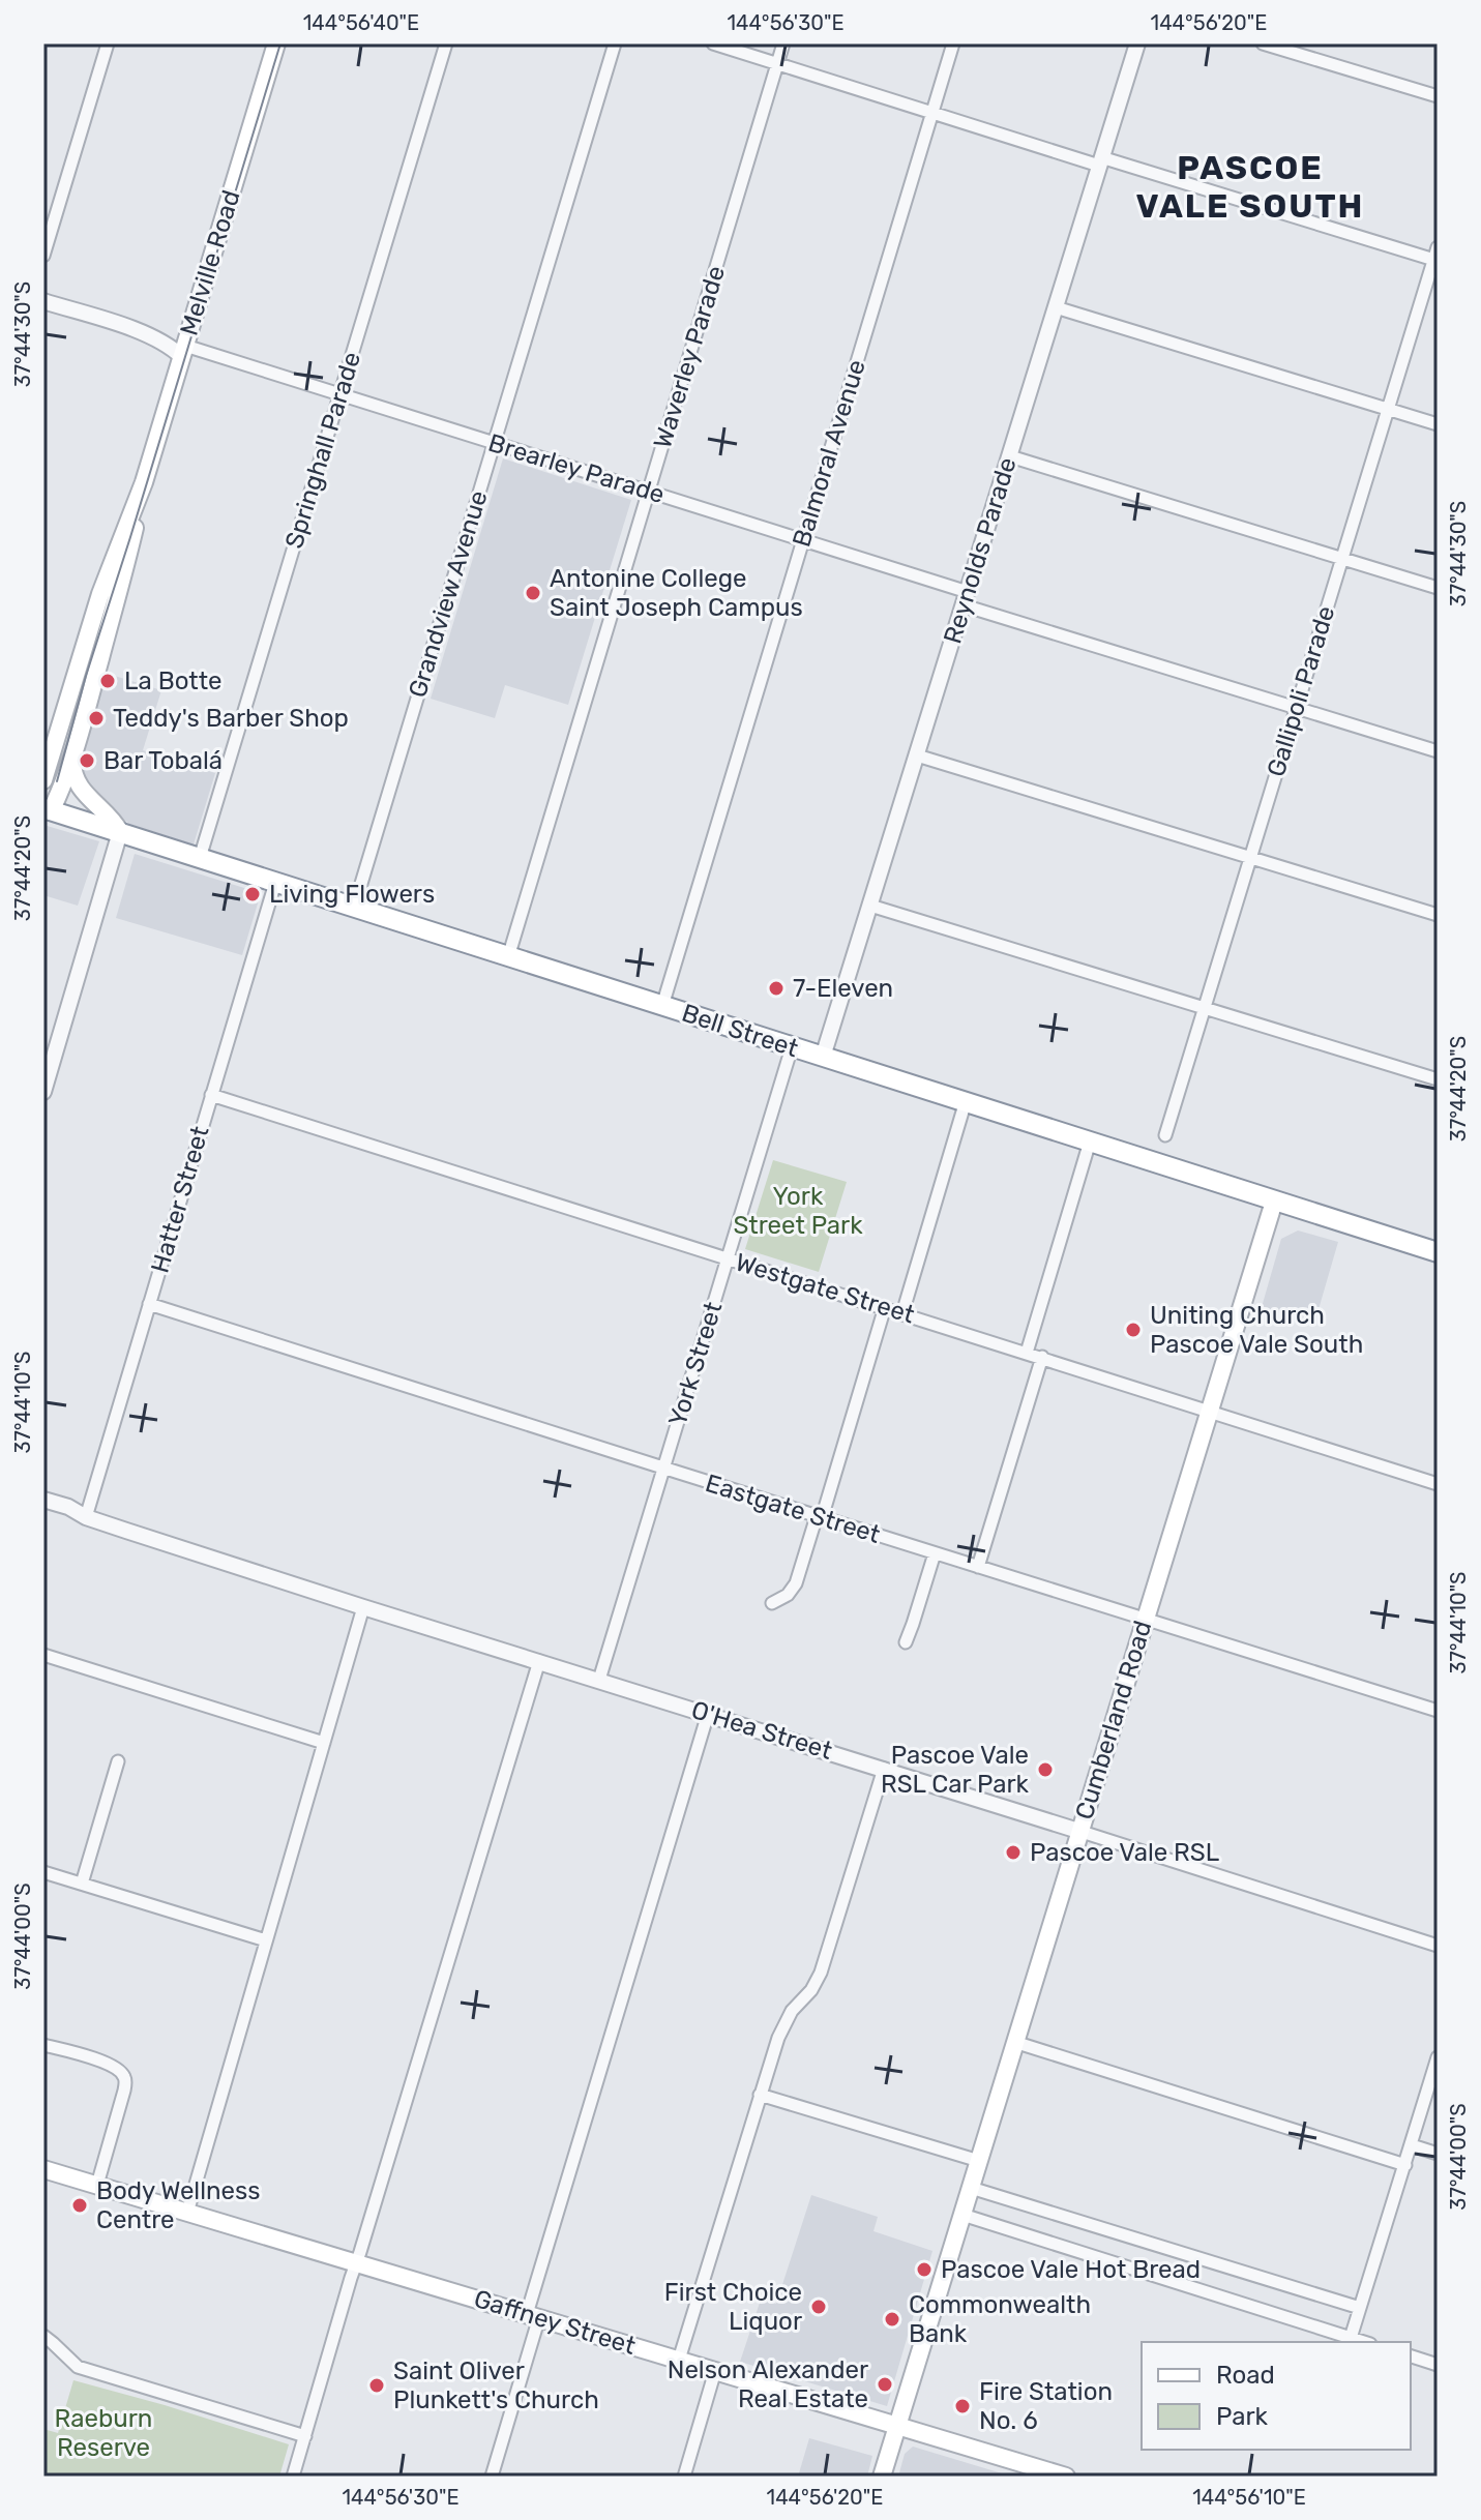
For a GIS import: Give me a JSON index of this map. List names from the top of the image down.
{
  "streets": {
    "highway": ["Bell Street"],
    "main road": ["Melville Road", "Cumberland Road", "Gaffney Street"],
    "street": [
      "Waverley Parade",
      "Springhall Parade",
      "Balmoral Avenue",
      "Brearley Parade",
      "Reynolds Parade",
      "Grandview Avenue",
      "Gallipoli Parade",
      "Hatter Street",
      "Westgate Street",
      "York Street",
      "Eastgate Street",
      "O'Hea Street"
    ]
  },
  "crossings": [
    ["Melville Road", "Brearley Parade"],
    ["Melville Road", "Bell Street"],
    ["Waverley Parade", "Brearley Parade"],
    ["Waverley Parade", "Bell Street"],
    ["Springhall Parade", "Brearley Parade"],
    ["Springhall Parade", "Bell Street"],
    ["Balmoral Avenue", "Brearley Parade"],
    ["Balmoral Avenue", "Bell Street"],
    ["Brearley Parade", "Reynolds Parade"],
    ["Brearley Parade", "Grandview Avenue"],
    ["Brearley Parade", "Gallipoli Parade"],
    ["Reynolds Parade", "Bell Street"],
    ["Grandview Avenue", "Bell Street"],
    ["Bell Street", "Hatter Street"],
    ["Bell Street", "York Street"],
    ["Bell Street", "Cumberland Road"],
    ["Hatter Street", "Westgate Street"],
    ["Hatter Street", "Eastgate Street"],
    ["Hatter Street", "O'Hea Street"],
    ["Westgate Street", "York Street"],
    ["Westgate Street", "Cumberland Road"],
    ["York Street", "Eastgate Street"],
    ["York Street", "O'Hea Street"],
    ["Eastgate Street", "Cumberland Road"],
    ["Cumberland Road", "O'Hea Street"],
    ["Cumberland Road", "Gaffney Street"]
  ],
  "districts": ["PASCOE VALE SOUTH"],
  "parks": ["York Street Park", "Raeburn Reserve"],
  "places": [
    "Antonine College Saint Joseph Campus",
    "La Botte",
    "Teddy's Barber Shop",
    "Bar Tobalá",
    "Living Flowers",
    "7-Eleven",
    "Uniting Church Pascoe Vale South",
    "Pascoe Vale RSL Car Park",
    "Pascoe Vale RSL",
    "Body Wellness Centre",
    "Pascoe Vale Hot Bread",
    "First Choice Liquor",
    "Commonwealth Bank",
    "Nelson Alexander Real Estate",
    "Saint Oliver Plunkett's Church",
    "Fire Station No. 6"
  ],
  "legend": ["Road", "Park"],
  "coordinates": [
    "144°56'40\"E",
    "144°56'30\"E",
    "144°56'20\"E",
    "37°44'30\"S",
    "37°44'20\"S",
    "37°44'10\"S",
    "37°44'00\"S",
    "144°56'10\"E"
  ]
}
